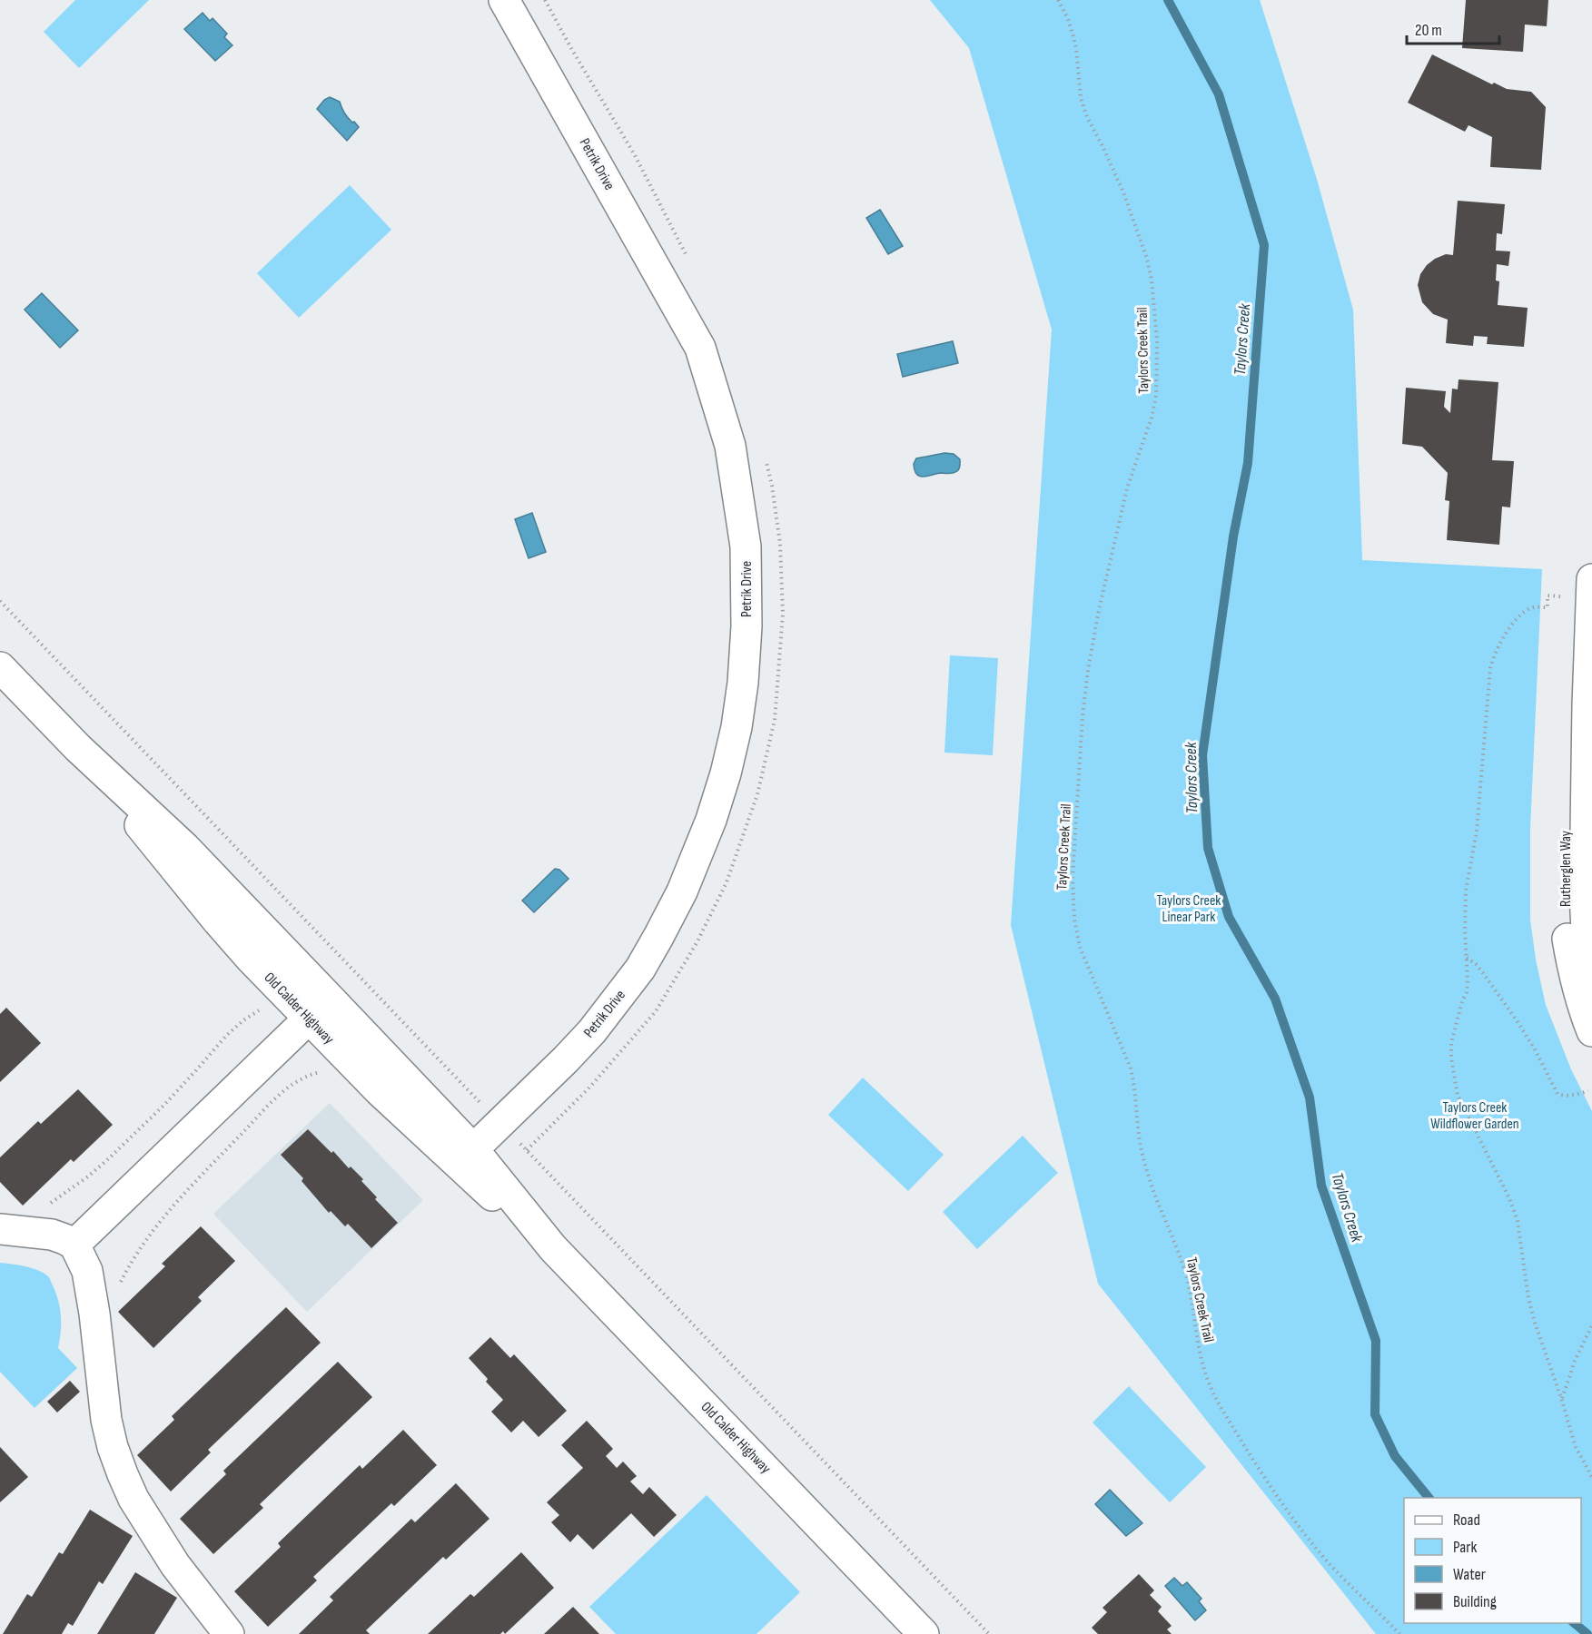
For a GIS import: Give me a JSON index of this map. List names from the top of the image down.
{
  "streets": {
    "street": ["Petrik Drive", "Rutherglen Way", "Old Calder Highway"],
    "path": ["Taylors Creek Trail"]
  },
  "crossings": [
    ["Petrik Drive", "Old Calder Highway"]
  ],
  "water": ["Taylors Creek"],
  "parks": ["Taylors Creek Linear Park", "Taylors Creek Wildflower Garden"],
  "legend": [
    "Road",
    "Park",
    "Water",
    "Building"
  ],
  "scale_bar": "20 m"
}
